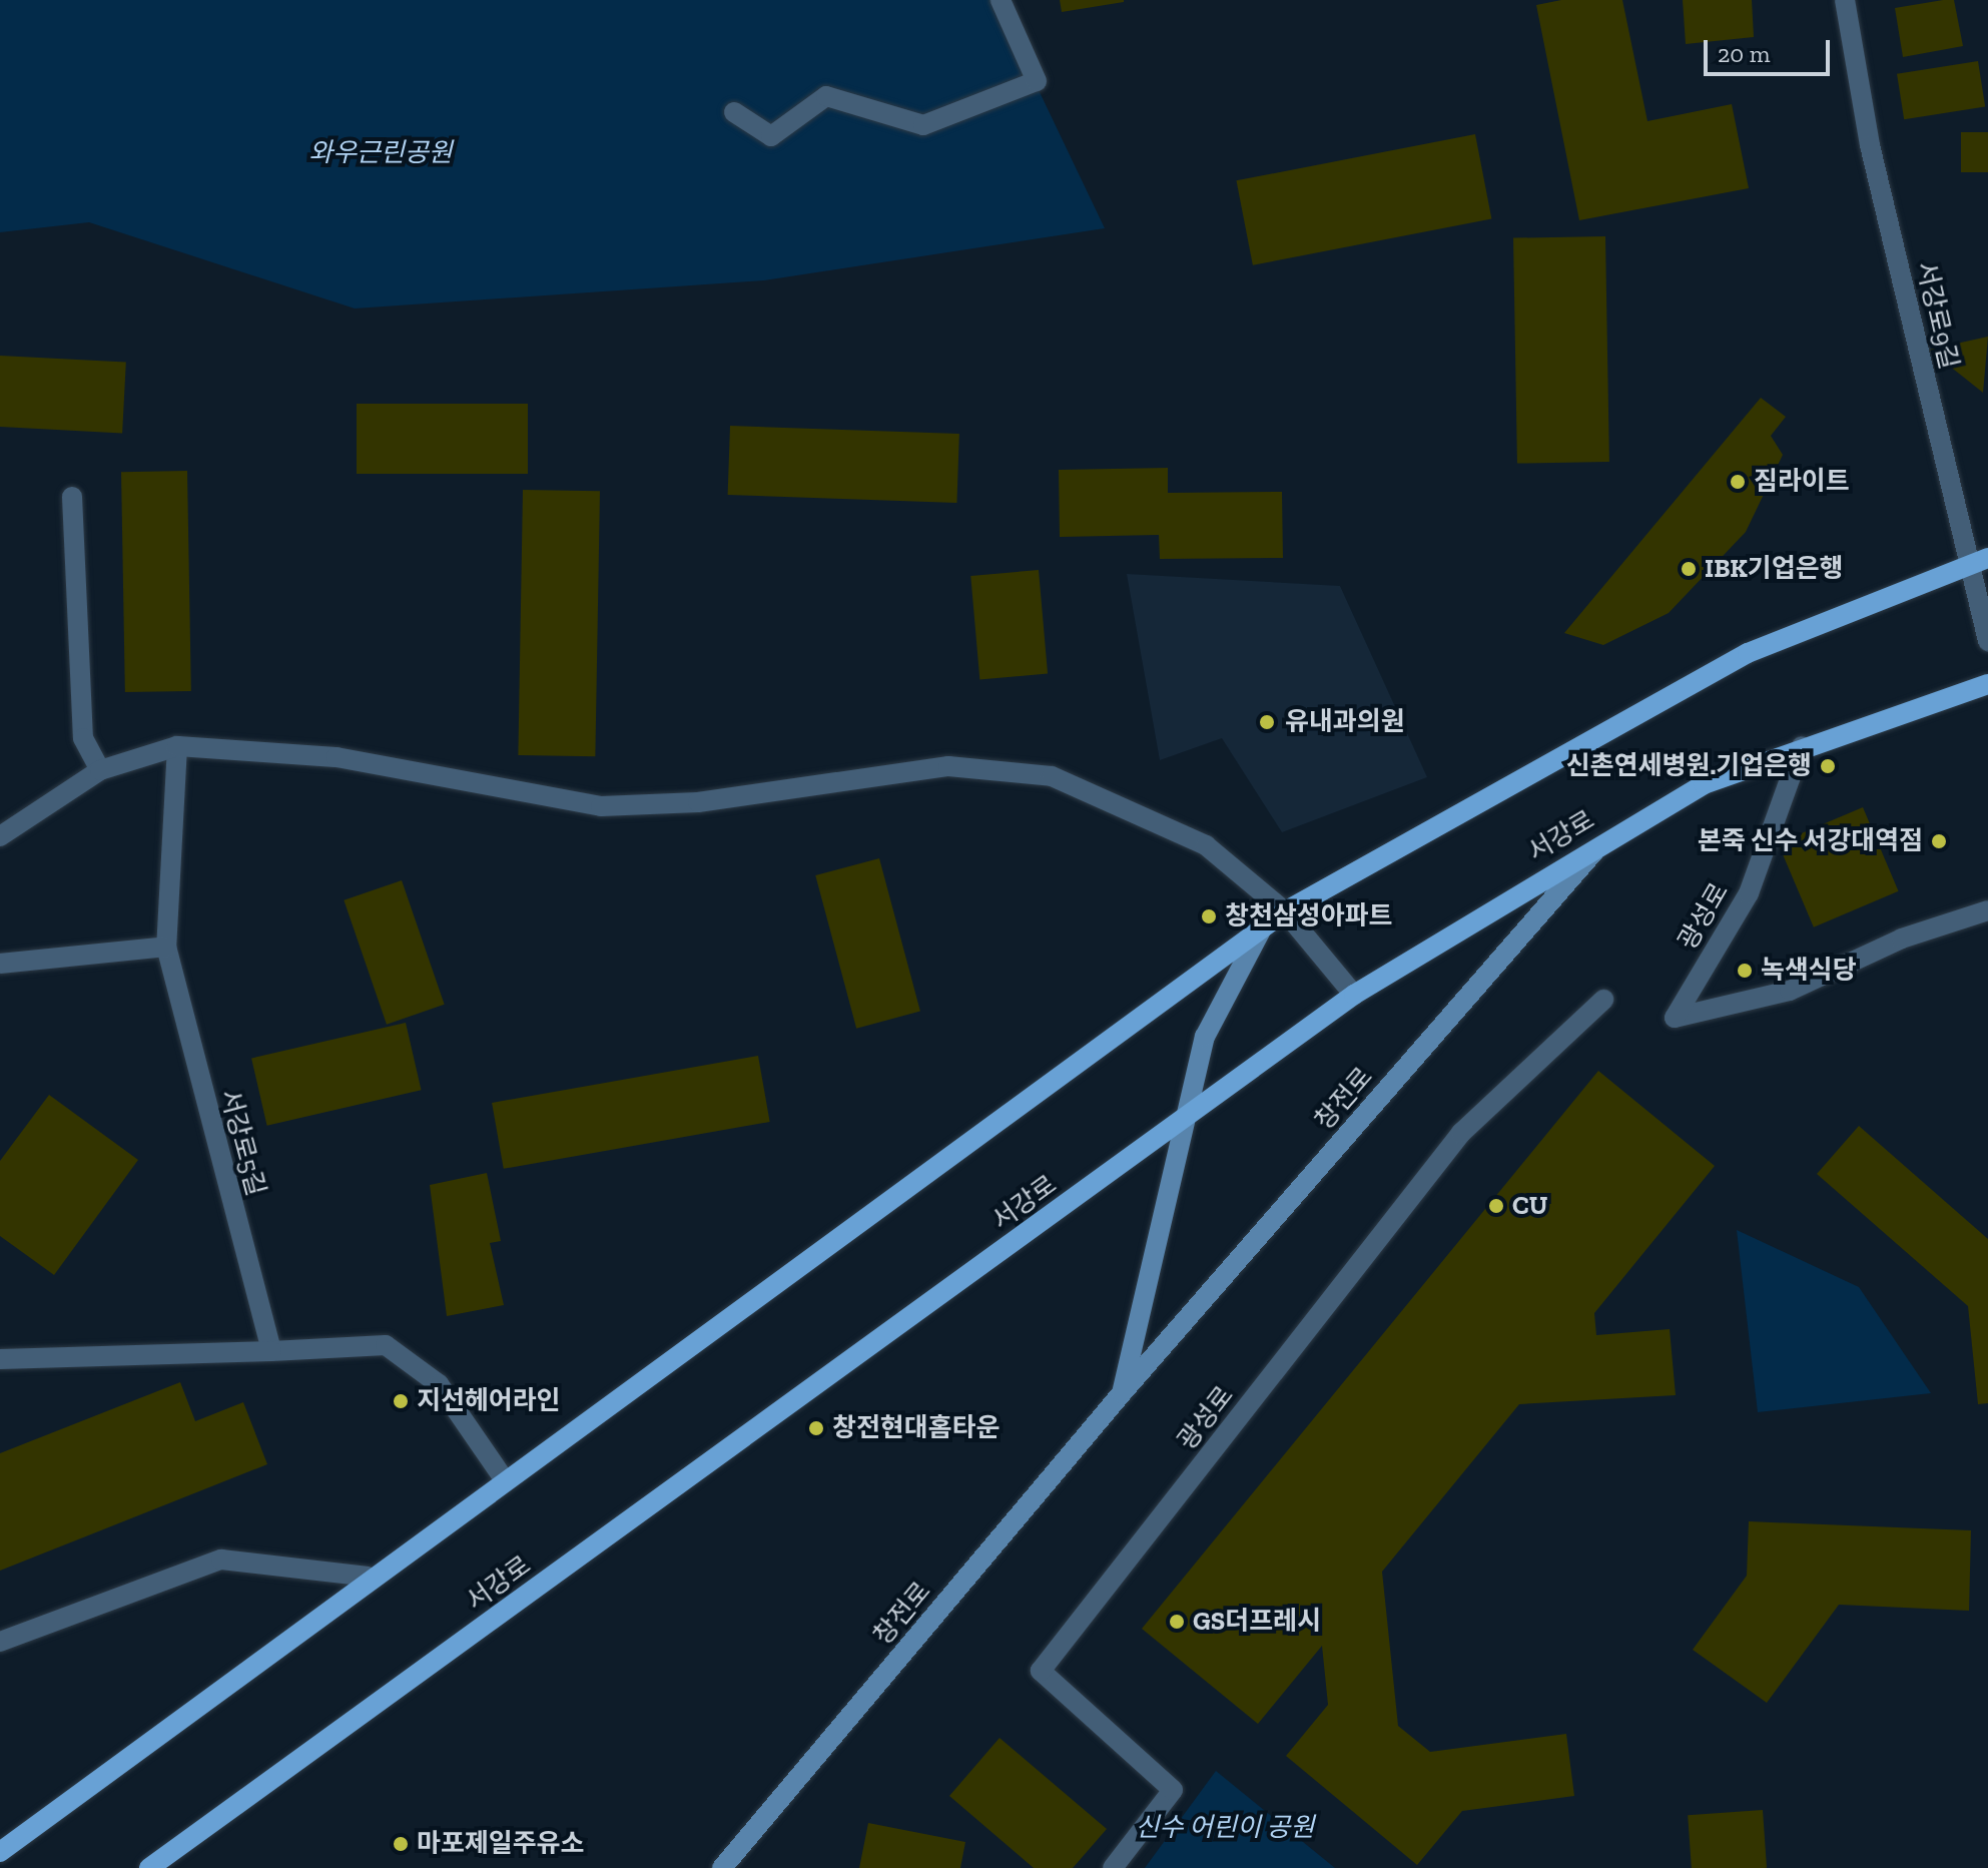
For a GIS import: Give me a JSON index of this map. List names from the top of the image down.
{
  "streets": {
    "main road": ["서강로", "창전로"],
    "street": ["서강로9길", "광성로", "서강로5길"]
  },
  "crossings": [
    ["서강로", "광성로"],
    ["서강로", "창전로"]
  ],
  "parks": ["와우근린공원", "신수 어린이 공원"],
  "places": [
    "짐라이트",
    "IBK기업은행",
    "유내과의원",
    "신촌연세병원.기업은행",
    "본죽 신수 서강대역점",
    "창천삼성아파트",
    "녹색식당",
    "CU",
    "지선헤어라인",
    "창전현대홈타운",
    "GS더프레시",
    "마포제일주유소"
  ],
  "scale_bar": "20 m"
}
